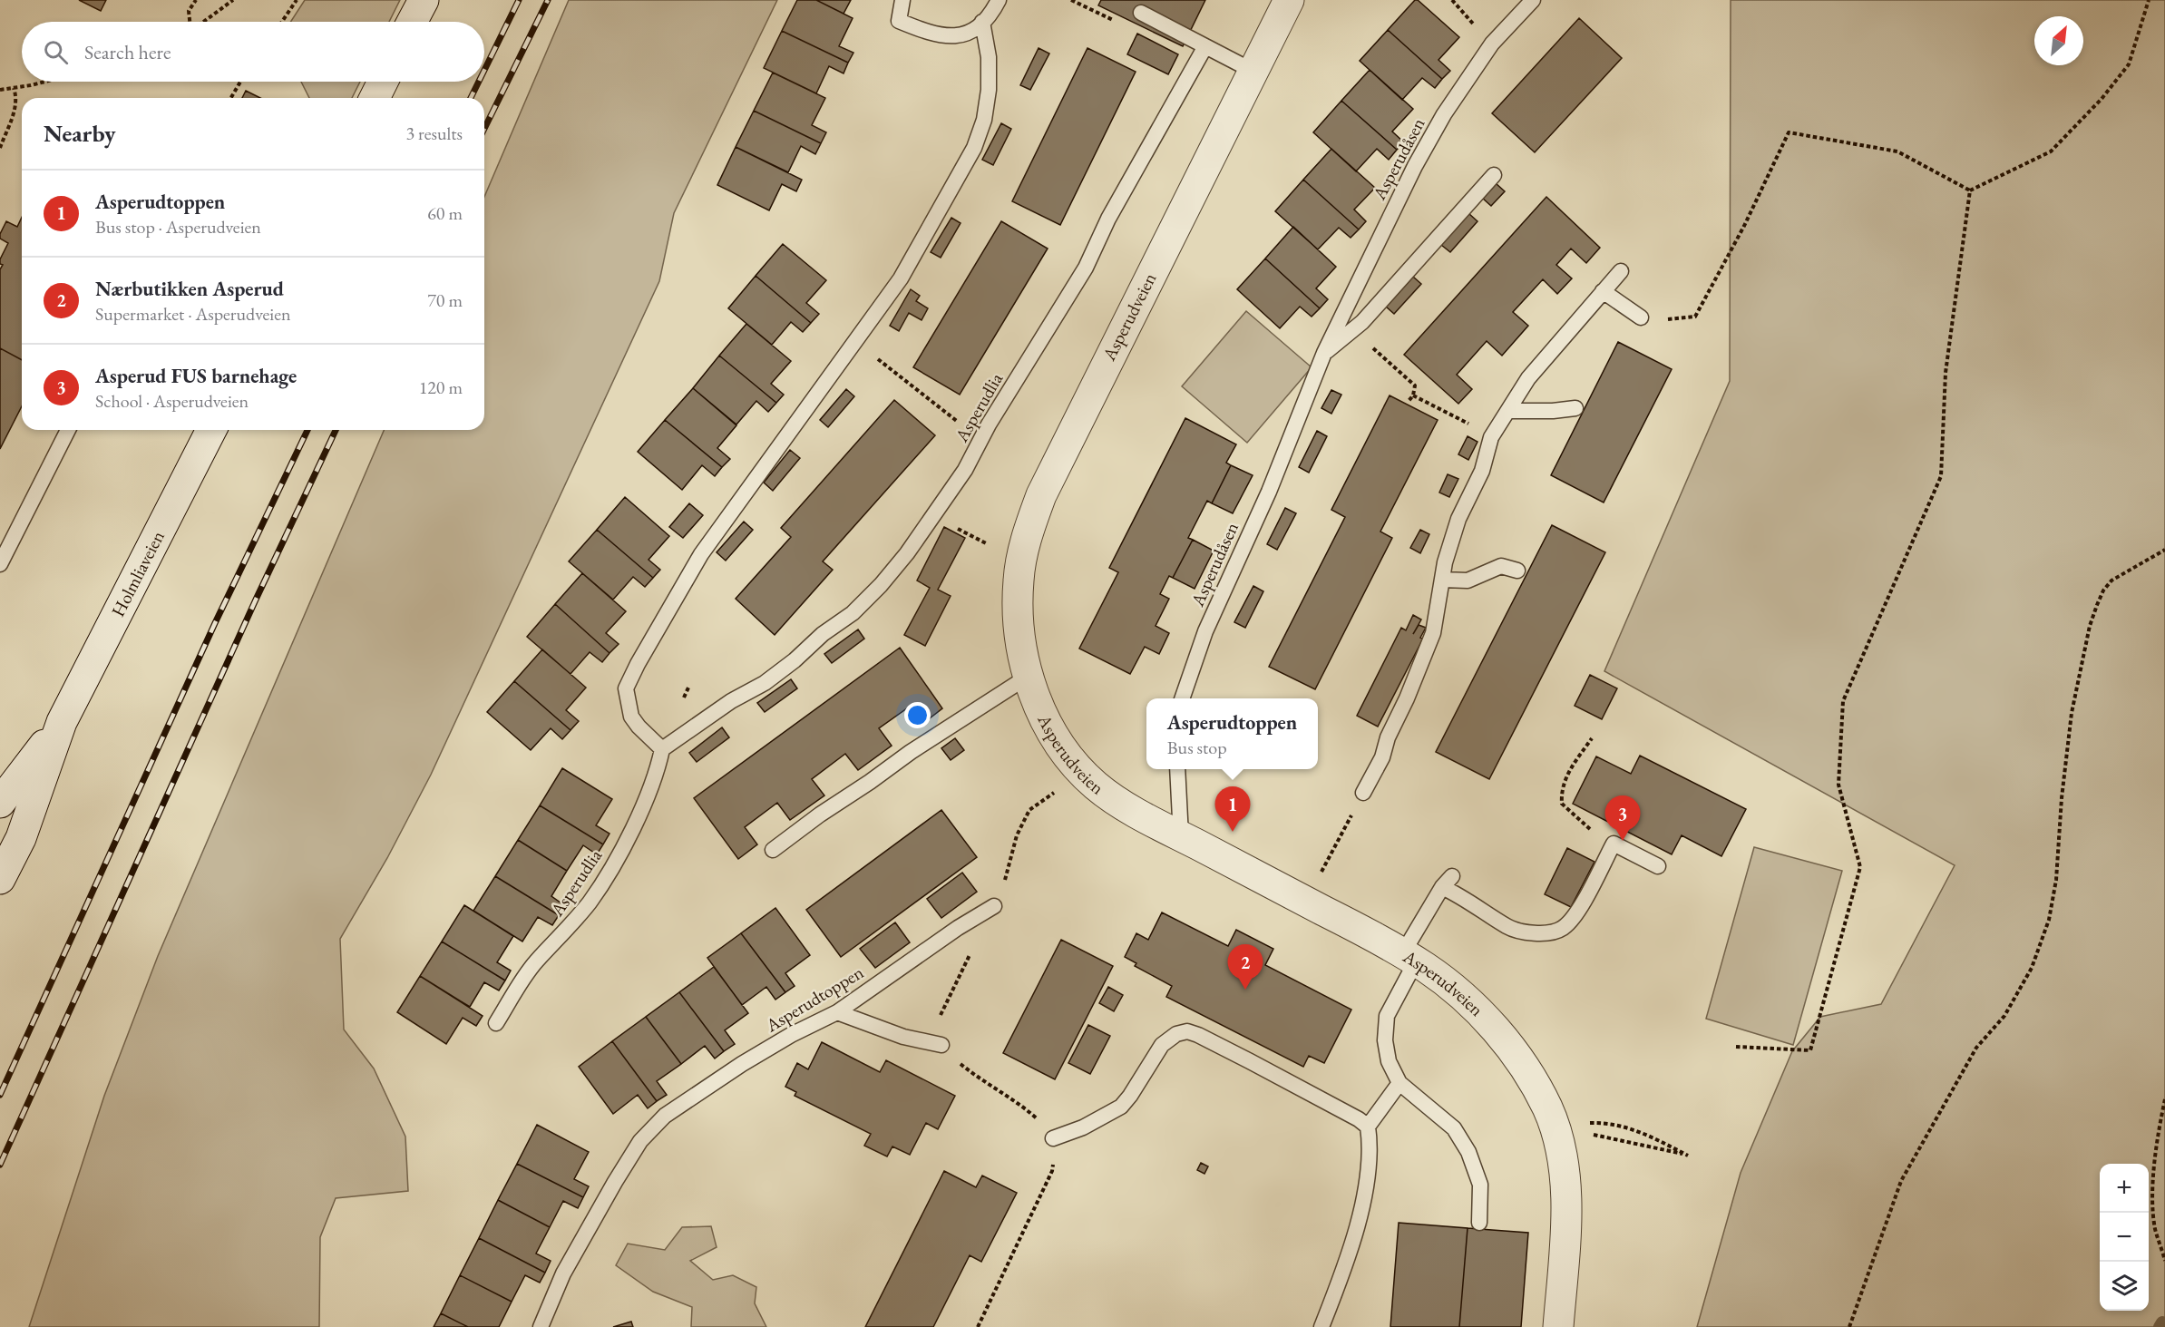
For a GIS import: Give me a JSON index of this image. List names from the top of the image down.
{
  "streets": {
    "street": ["Asperudveien", "Holmliaveien"],
    "lane": ["Asperudåsen", "Asperudlia", "Asperudtoppen"]
  },
  "north": "top right",
  "page": {
    "search": "Search here",
    "heading": ["Nearby", "3 results"],
    "list": [
      {
        "mark": "1",
        "name": "Asperudtoppen",
        "note": "Bus stop · Asperudveien",
        "value": "60 m"
      },
      {
        "mark": "2",
        "name": "Nærbutikken Asperud",
        "note": "Supermarket · Asperudveien",
        "value": "70 m"
      },
      {
        "mark": "3",
        "name": "Asperud FUS barnehage",
        "note": "School · Asperudveien",
        "value": "120 m"
      }
    ],
    "popup": ["Asperudtoppen", "Bus stop"],
    "pins": ["1", "3", "2"],
    "map_buttons": ["+", "−"]
  }
}
